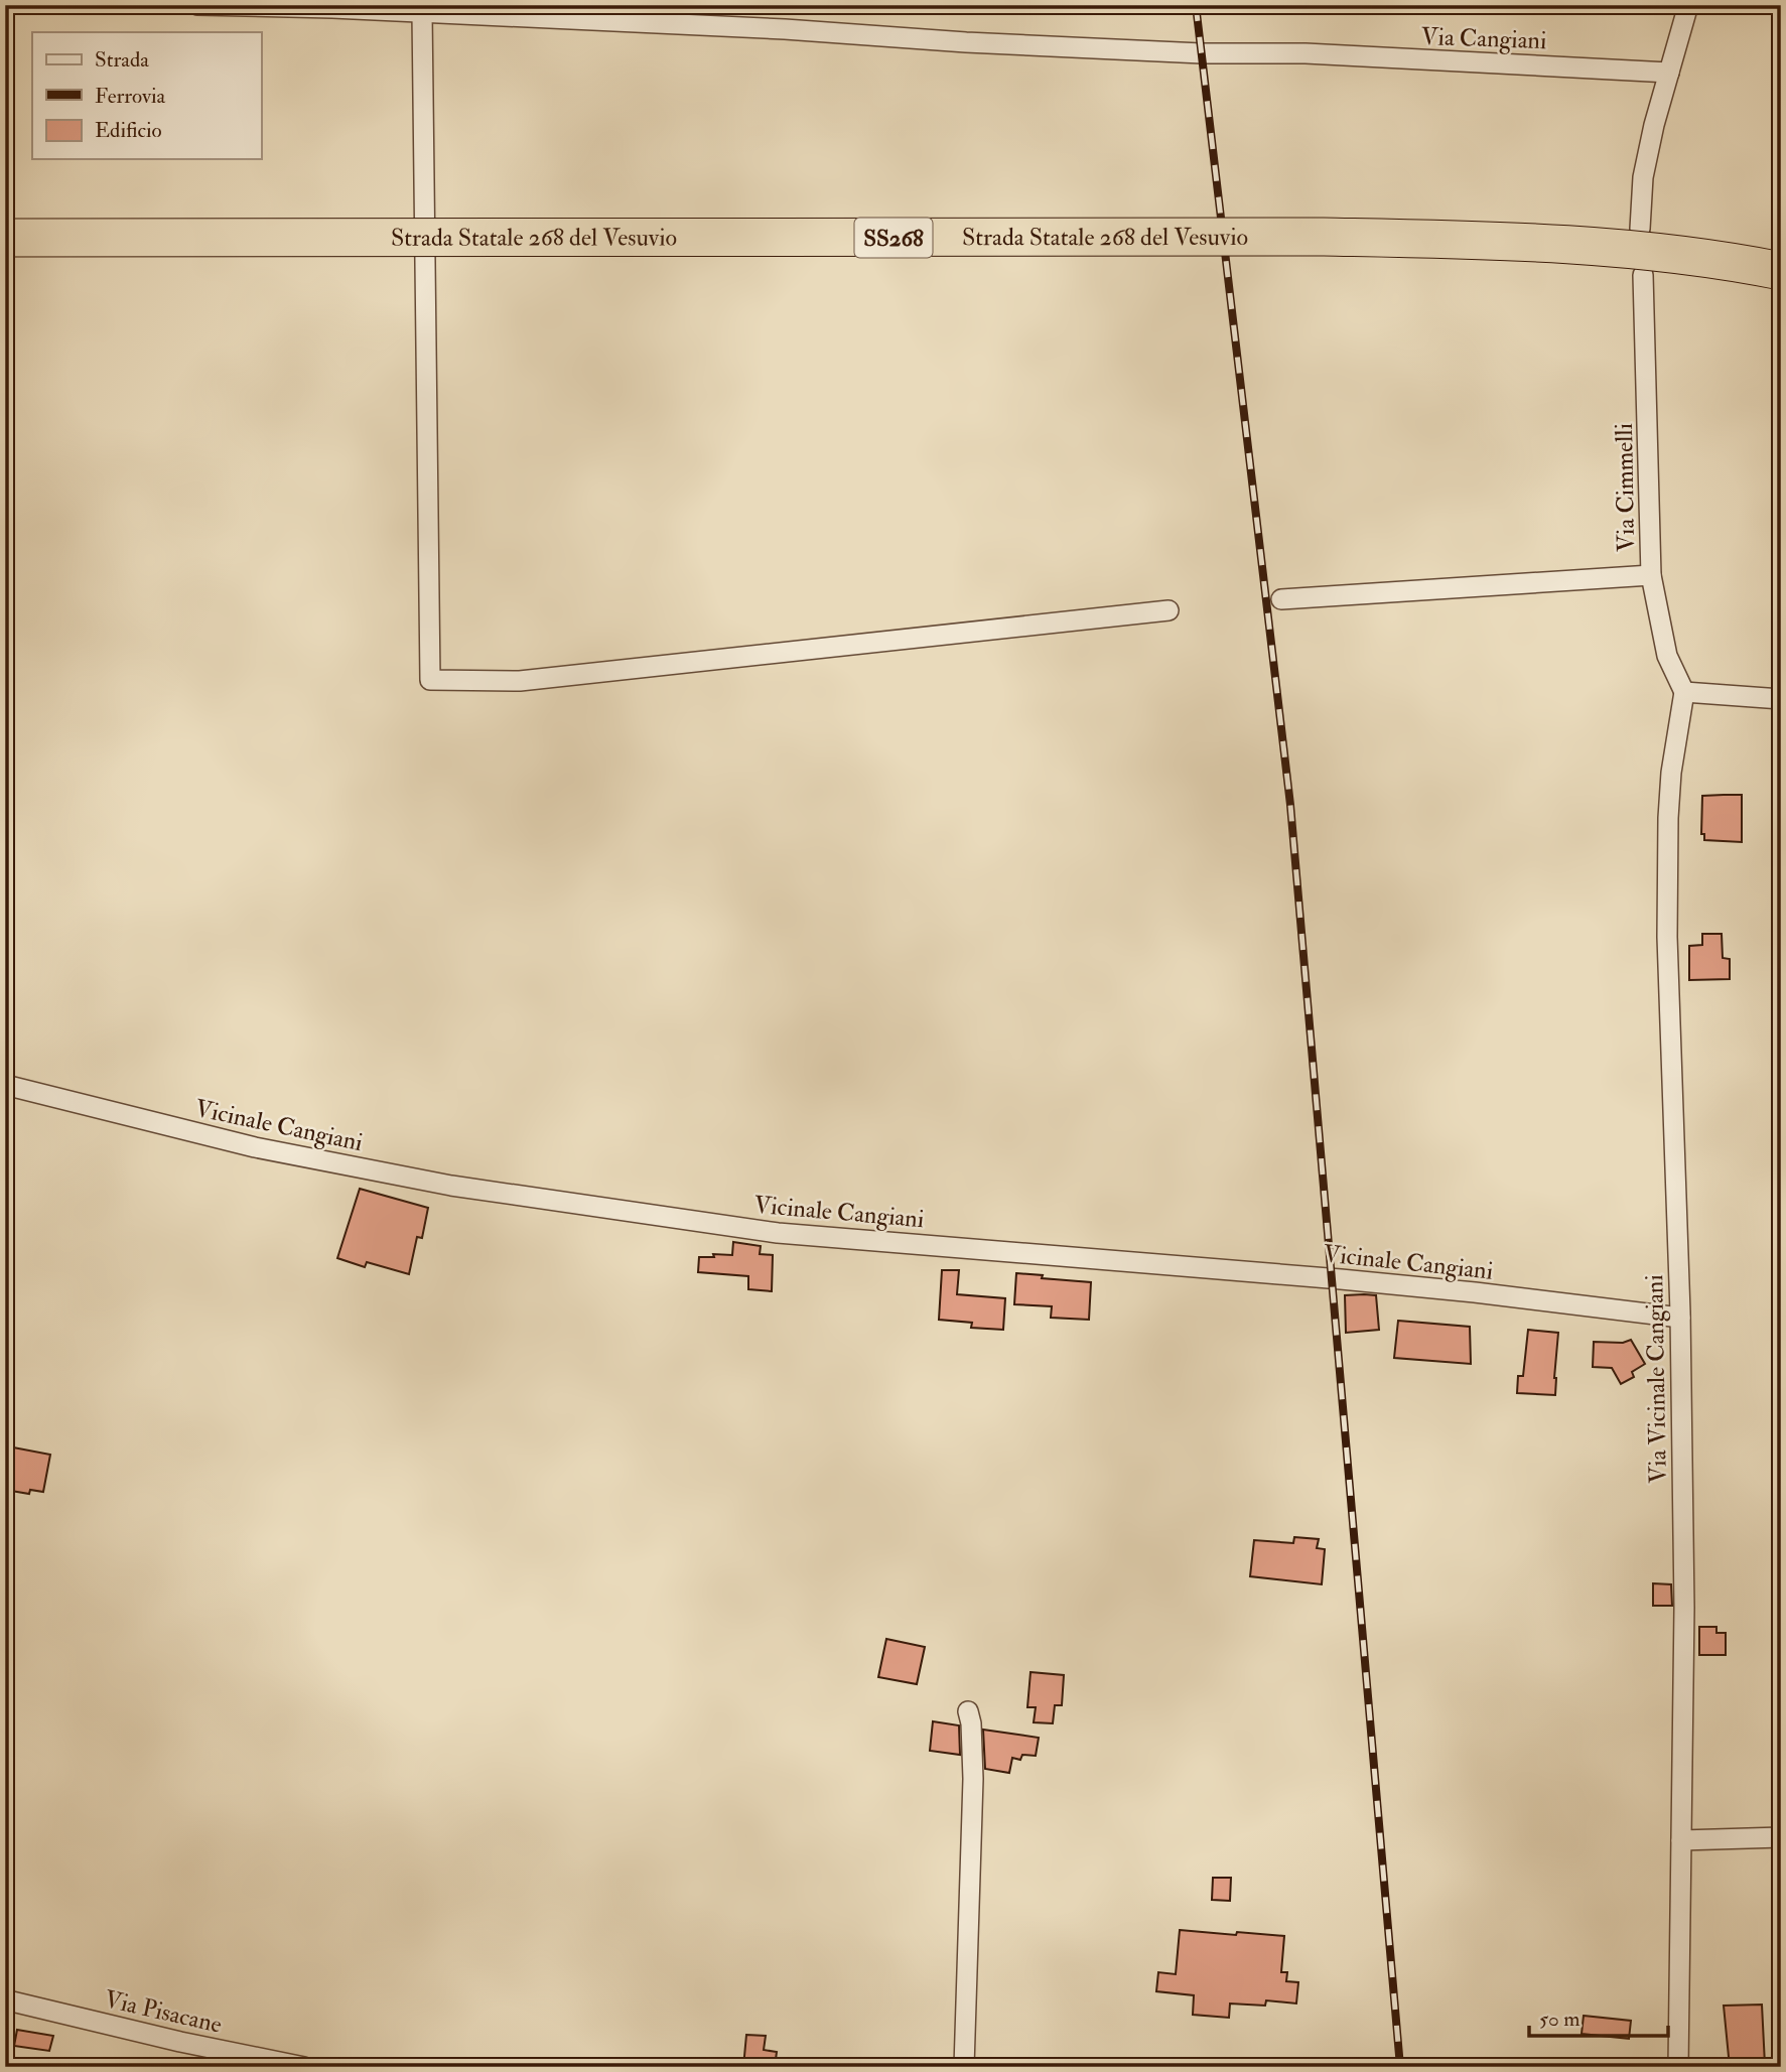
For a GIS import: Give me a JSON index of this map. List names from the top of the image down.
{
  "streets": {
    "highway": ["Strada Statale 268 del Vesuvio", "SS268"],
    "street": [
      "Via Cangiani",
      "Via Cimmelli",
      "Vicinale Cangiani",
      "Via Vicinale Cangiani",
      "Via Pisacane"
    ]
  },
  "crossings": [
    ["Via Cimmelli", "Via Vicinale Cangiani"],
    ["Vicinale Cangiani", "Via Vicinale Cangiani"]
  ],
  "legend": ["Strada", "Ferrovia", "Edificio"],
  "scale_bar": "50 m"
}
